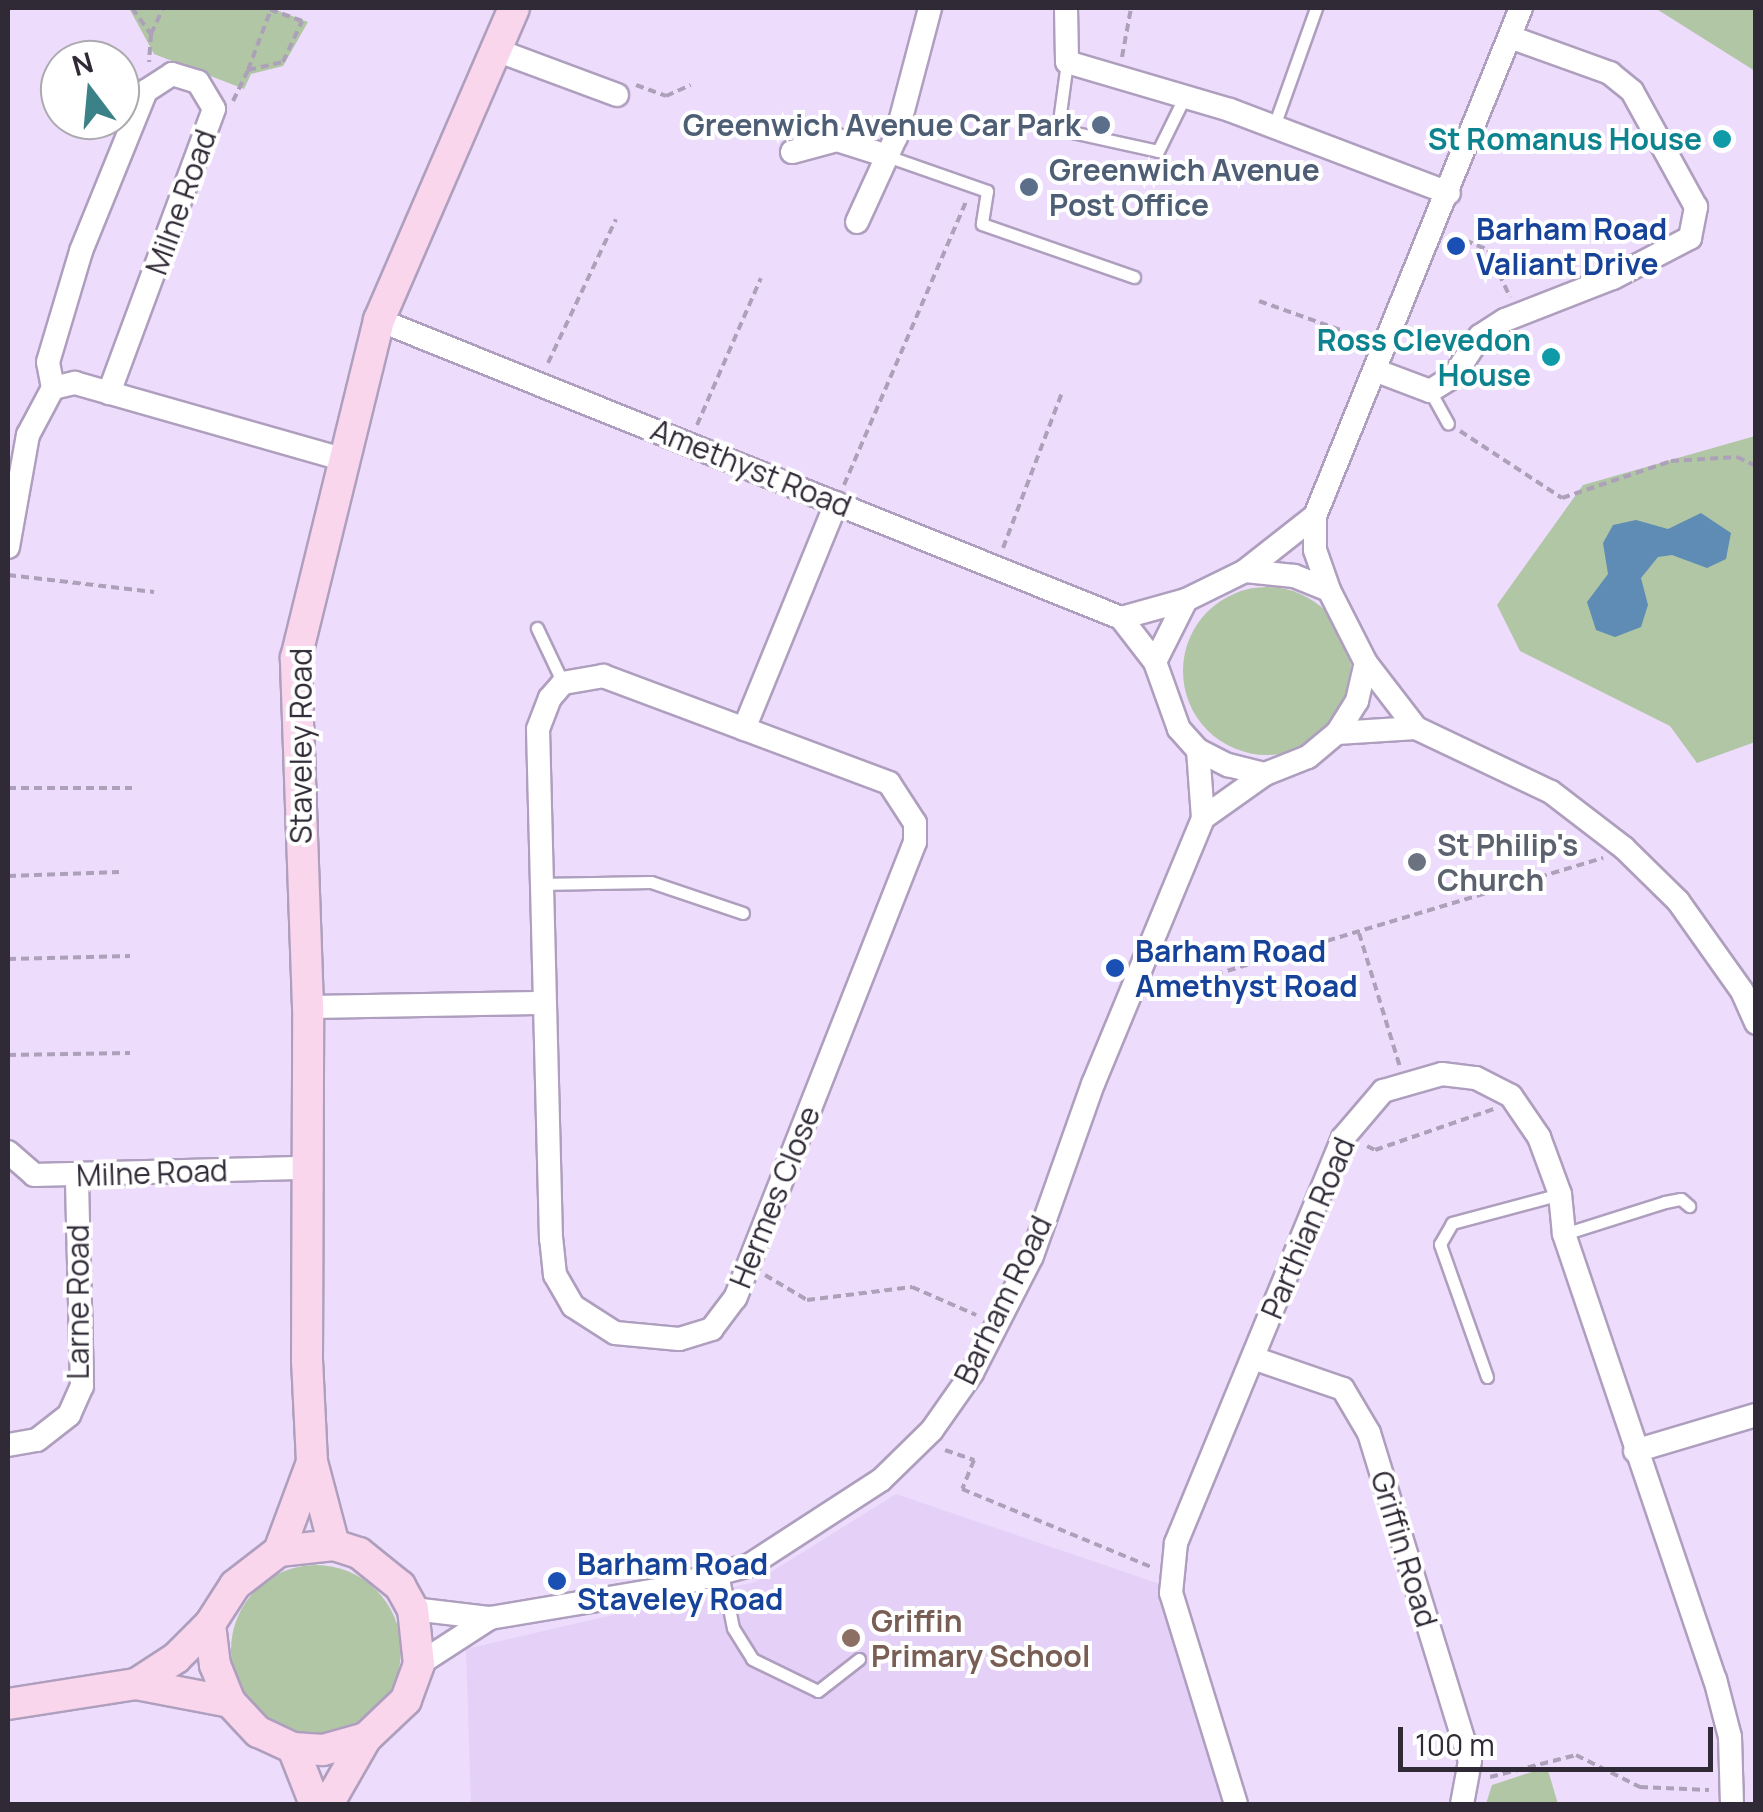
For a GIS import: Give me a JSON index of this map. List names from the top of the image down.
{
  "streets": {
    "street": [
      "Milne Road",
      "Amethyst Road",
      "Staveley Road",
      "Hermes Close",
      "Parthian Road",
      "Barham Road",
      "Larne Road",
      "Griffin Road"
    ]
  },
  "crossings": [
    ["Milne Road", "Staveley Road"],
    ["Milne Road", "Larne Road"],
    ["Amethyst Road", "Staveley Road"],
    ["Staveley Road", "Barham Road"],
    ["Parthian Road", "Griffin Road"]
  ],
  "places": [
    "Greenwich Avenue Car Park",
    "St Romanus House",
    "Greenwich Avenue Post Office",
    "Barham Road Valiant Drive",
    "Ross Clevedon House",
    "St Philip's Church",
    "Barham Road Amethyst Road",
    "Barham Road Staveley Road",
    "Griffin Primary School"
  ],
  "scale_bar": "100 m",
  "north": "top"
}
